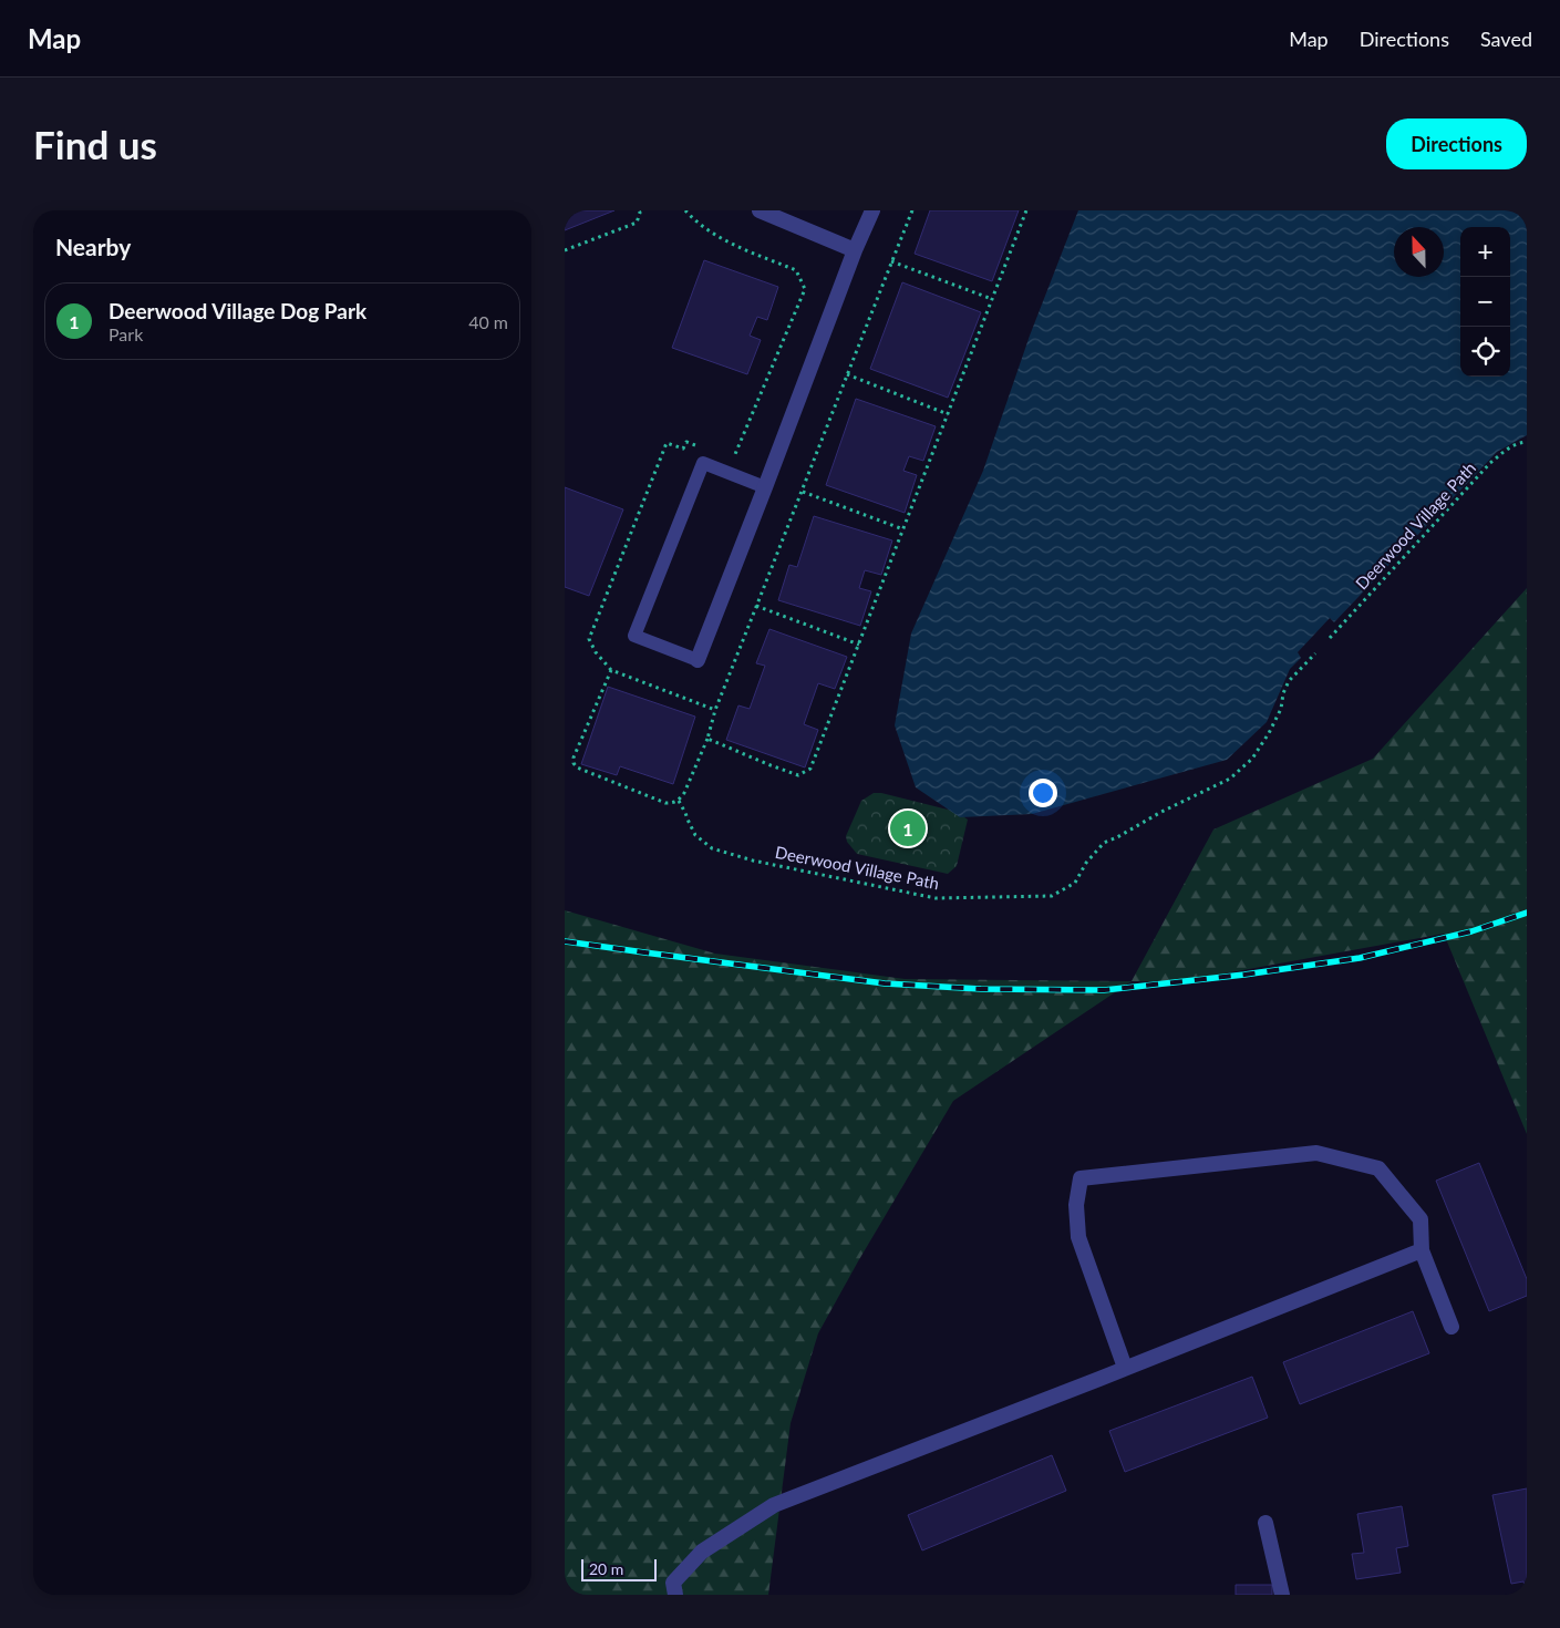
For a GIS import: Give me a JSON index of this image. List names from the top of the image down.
{
  "streets": {
    "path": ["Deerwood Village Path"]
  },
  "scale_bar": "20 m",
  "north": "top",
  "page": {
    "header": "Map",
    "nav": ["Map", "Directions", "Saved"],
    "buttons": "Directions",
    "title": "Find us",
    "heading": "Nearby",
    "map_buttons": ["+", "−"],
    "list": [
      {
        "mark": "1",
        "name": "Deerwood Village Dog Park",
        "note": "Park",
        "value": "40 m"
      }
    ],
    "pins": "1",
    "scale": "20 m"
  }
}
